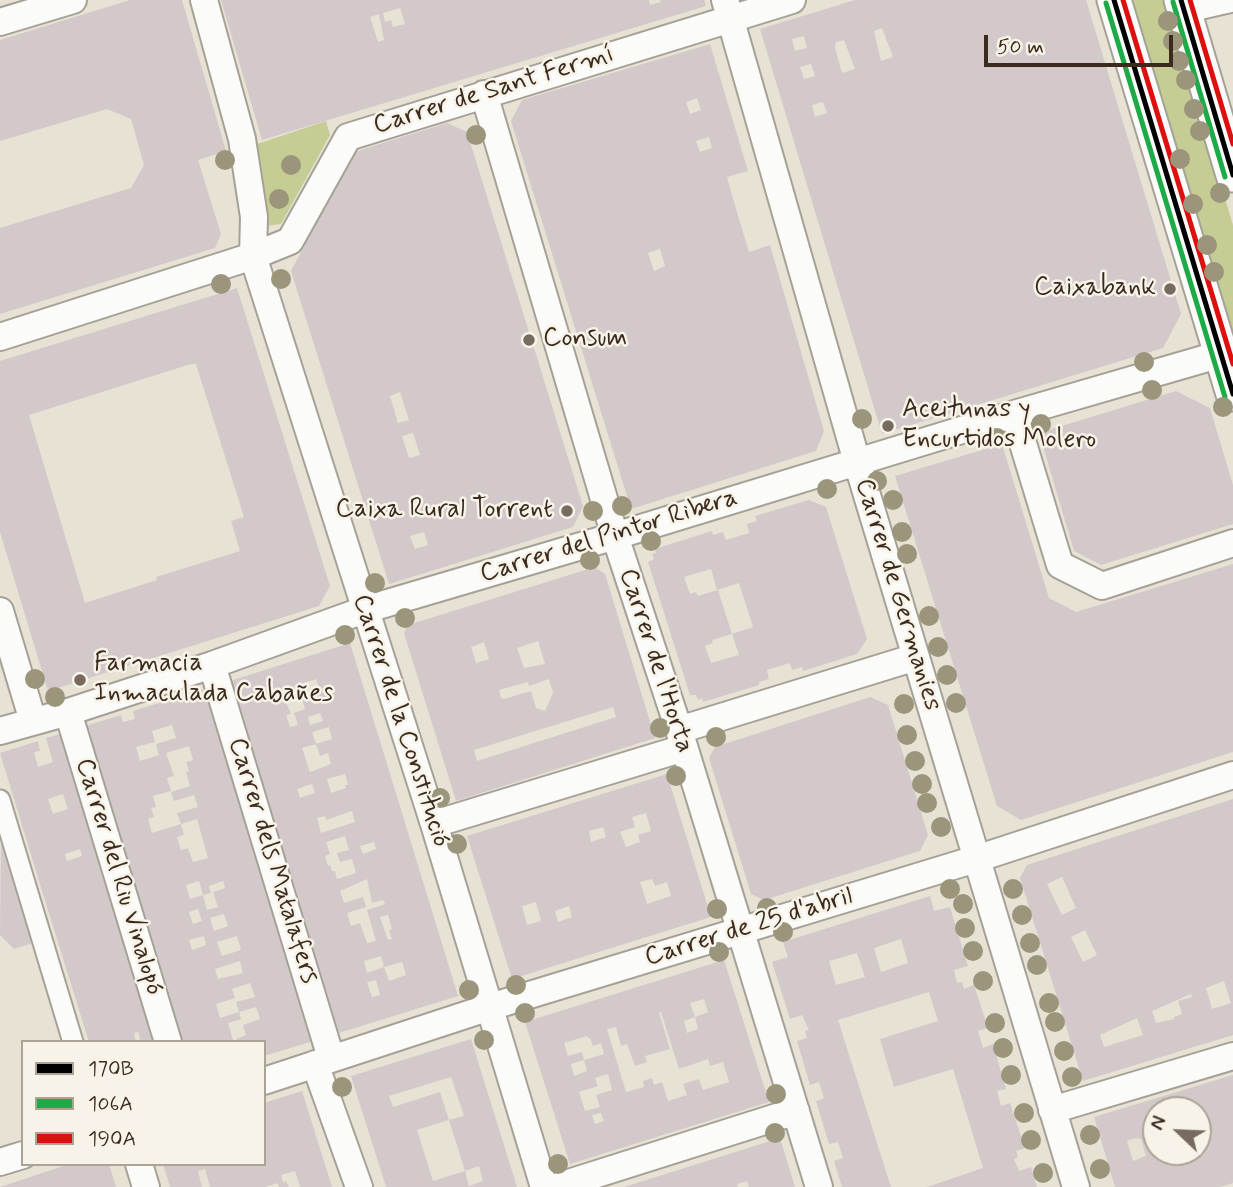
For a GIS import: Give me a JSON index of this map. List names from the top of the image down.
{
  "streets": {
    "street": [
      "Carrer de Sant Fermí",
      "Carrer del Pintor Ribera",
      "Carrer de Germanies",
      "Carrer de l'Horta",
      "Carrer de la Constitució",
      "Carrer dels Matalafers",
      "Carrer del Riu Vinalopó",
      "Carrer de 25 d'abril"
    ]
  },
  "crossings": [
    ["Carrer de Sant Fermí", "Carrer de Germanies"],
    ["Carrer de Sant Fermí", "Carrer de l'Horta"],
    ["Carrer de Sant Fermí", "Carrer de la Constitució"],
    ["Carrer del Pintor Ribera", "Carrer de Germanies"],
    ["Carrer del Pintor Ribera", "Carrer de l'Horta"],
    ["Carrer del Pintor Ribera", "Carrer de la Constitució"],
    ["Carrer del Pintor Ribera", "Carrer dels Matalafers"],
    ["Carrer del Pintor Ribera", "Carrer del Riu Vinalopó"],
    ["Carrer de Germanies", "Carrer de 25 d'abril"],
    ["Carrer de l'Horta", "Carrer de 25 d'abril"],
    ["Carrer de la Constitució", "Carrer de 25 d'abril"],
    ["Carrer dels Matalafers", "Carrer de 25 d'abril"]
  ],
  "places": [
    "Caixabank",
    "Consum",
    "Aceitunas y Encurtidos Molero",
    "Caixa Rural Torrent",
    "Farmacia Inmaculada Cabañes"
  ],
  "lines": ["transit line 170B", "transit line 190A", "transit line 106A"],
  "legend": ["170B", "106A", "190A"],
  "scale_bar": "50 m",
  "north": "top left"
}
